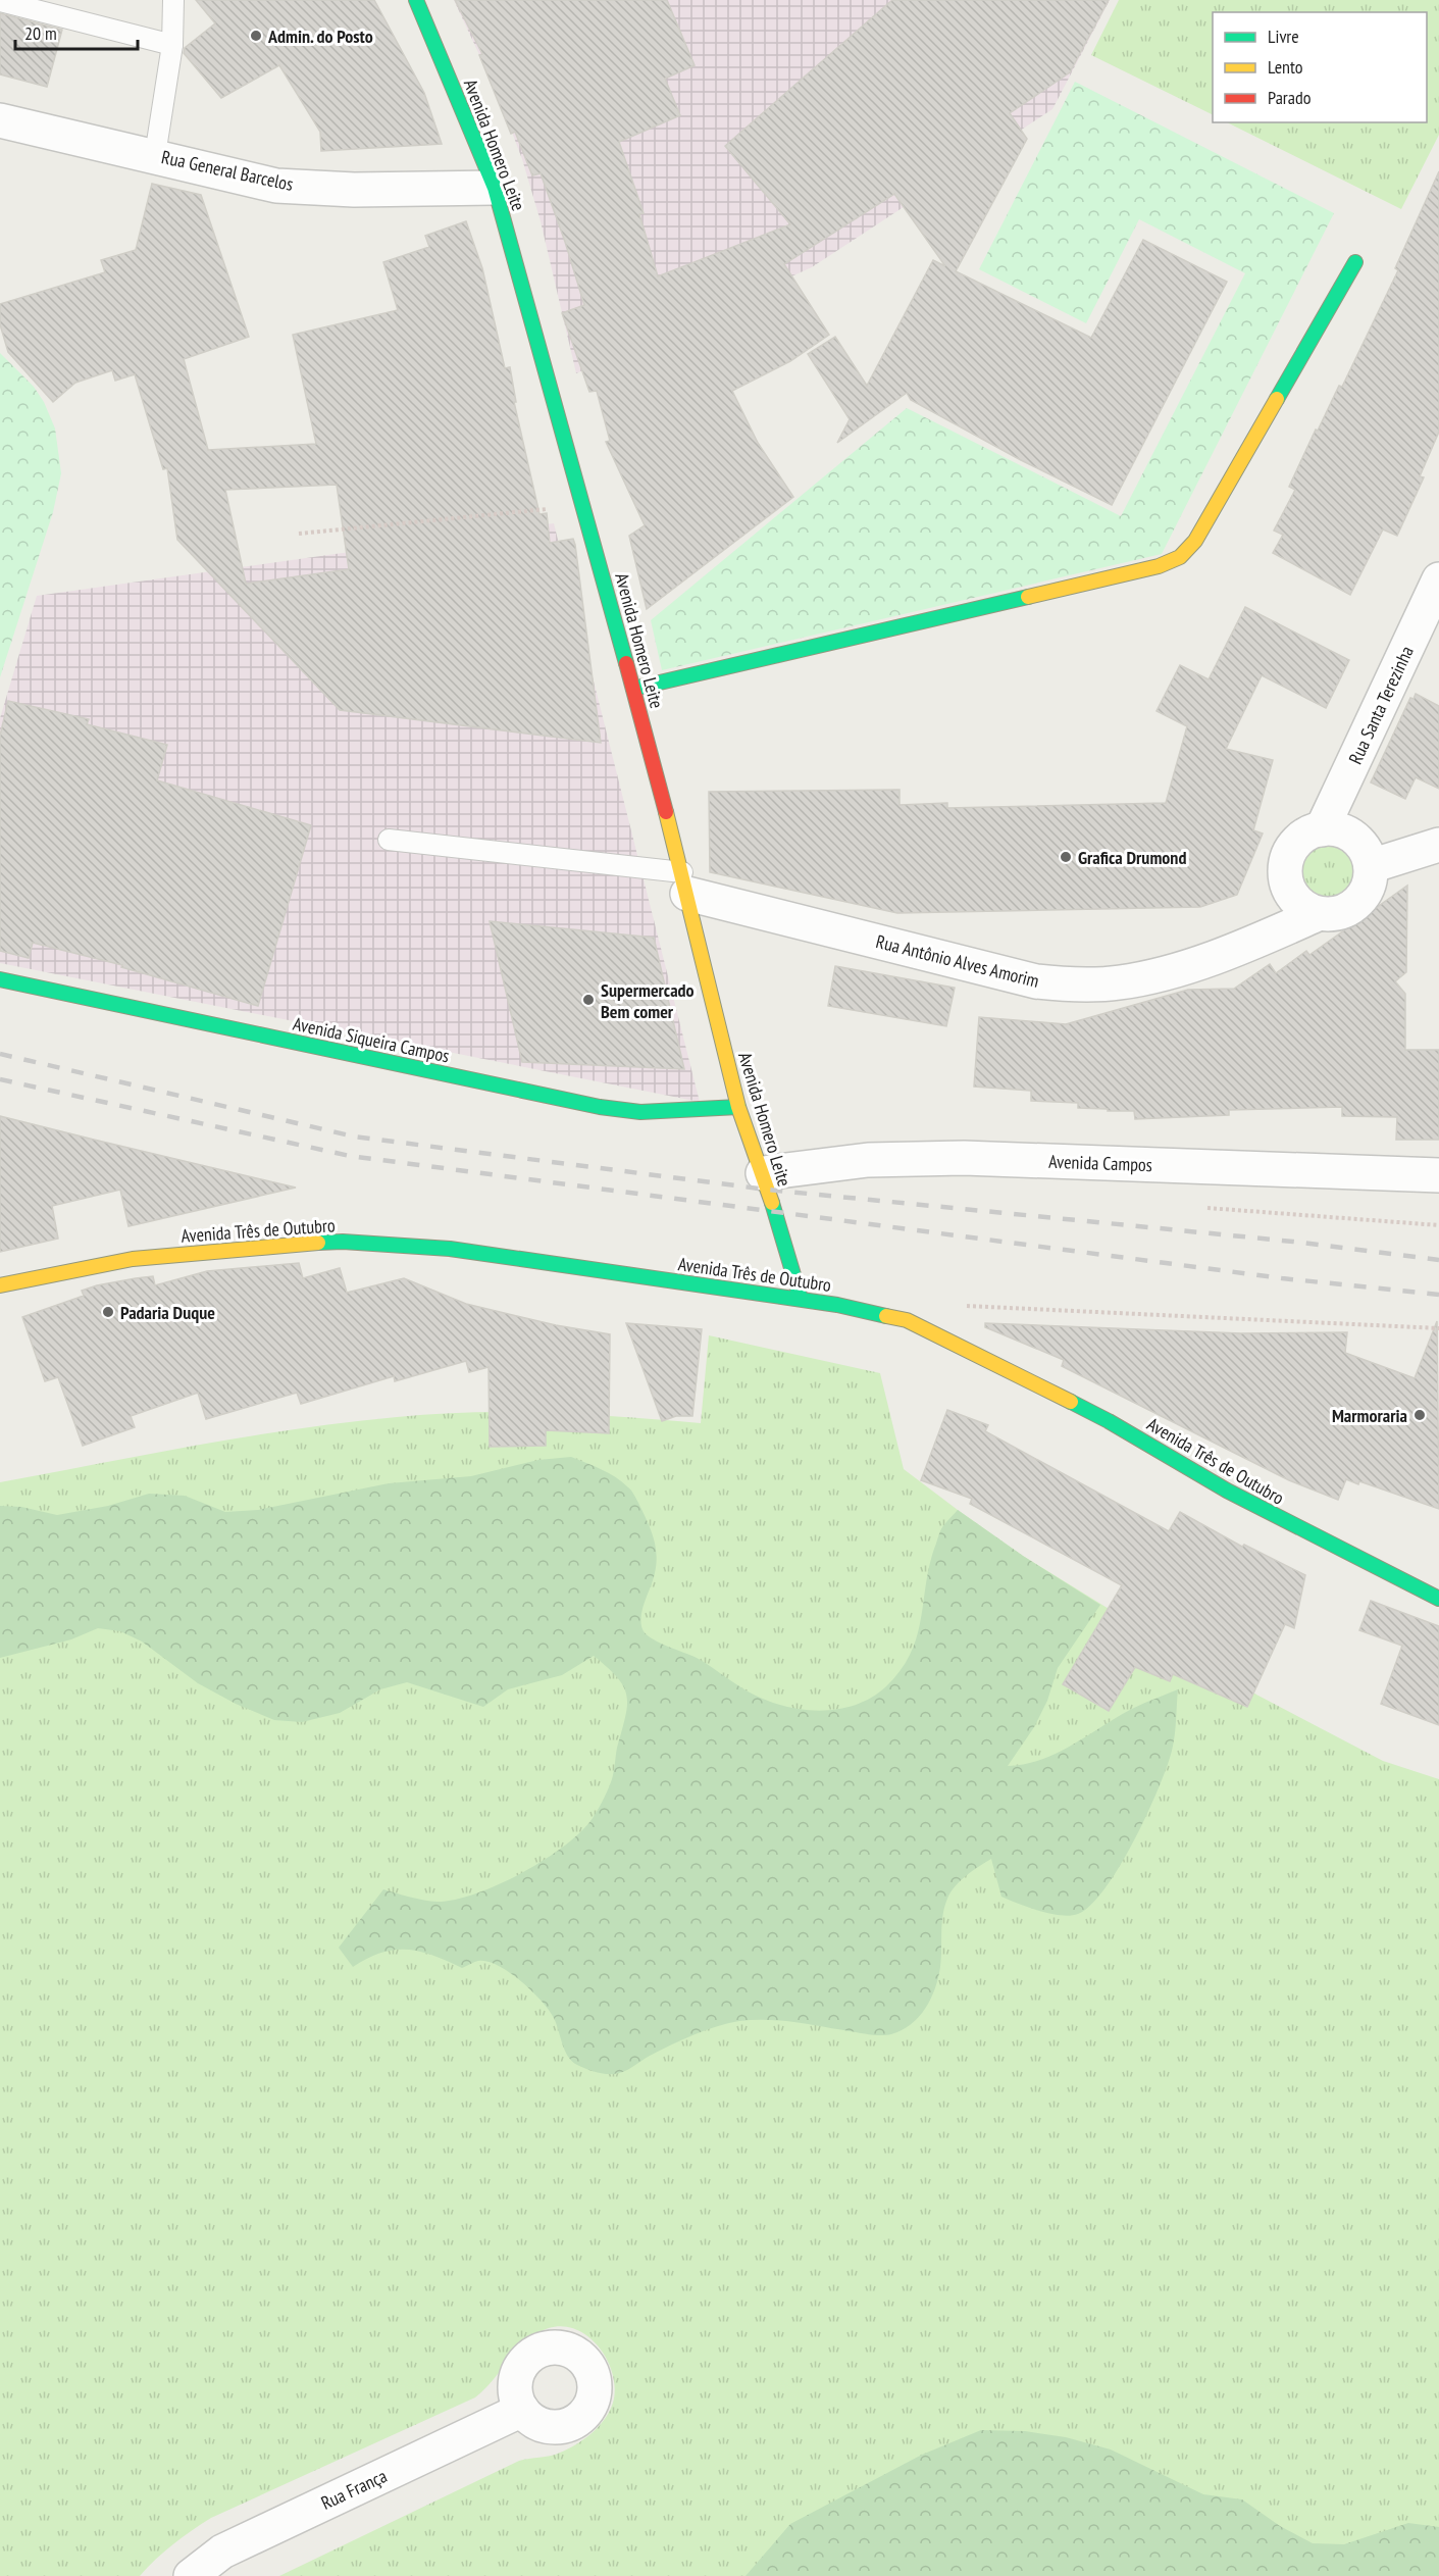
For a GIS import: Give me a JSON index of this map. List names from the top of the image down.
{
  "streets": {
    "street": [
      "Avenida Homero Leite",
      "Rua General Barcelos",
      "Rua Santa Terezinha",
      "Rua Antônio Alves Amorim",
      "Avenida Siqueira Campos",
      "Avenida Campos",
      "Avenida Três de Outubro",
      "Rua França"
    ]
  },
  "crossings": [
    ["Avenida Homero Leite", "Rua General Barcelos"],
    ["Avenida Homero Leite", "Rua Antônio Alves Amorim"],
    ["Avenida Homero Leite", "Avenida Siqueira Campos"],
    ["Avenida Homero Leite", "Avenida Campos"],
    ["Avenida Homero Leite", "Avenida Três de Outubro"],
    ["Rua Santa Terezinha", "Rua Antônio Alves Amorim"]
  ],
  "places": [
    "Admin. do Posto",
    "Grafica Drumond",
    "Supermercado Bem comer",
    "Padaria Duque",
    "Marmoraria"
  ],
  "legend": ["Livre", "Lento", "Parado"],
  "scale_bar": "20 m"
}
